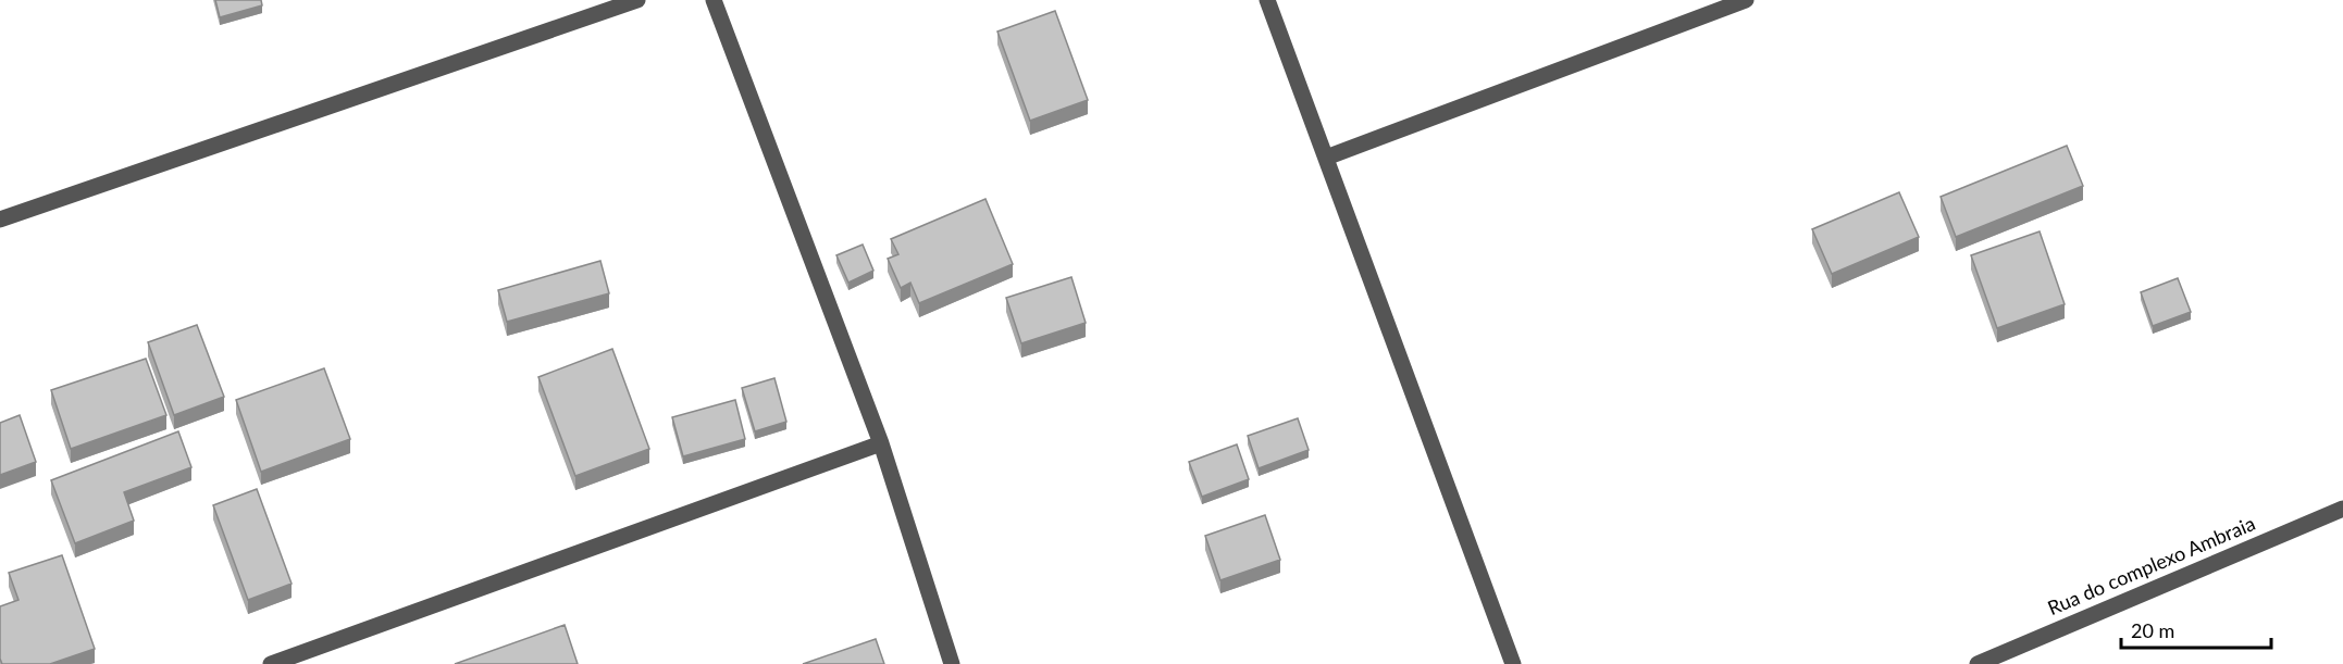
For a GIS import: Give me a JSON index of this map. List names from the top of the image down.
{
  "streets": {
    "street": ["Rua do complexo Ambraia"]
  },
  "scale_bar": "20 m"
}
